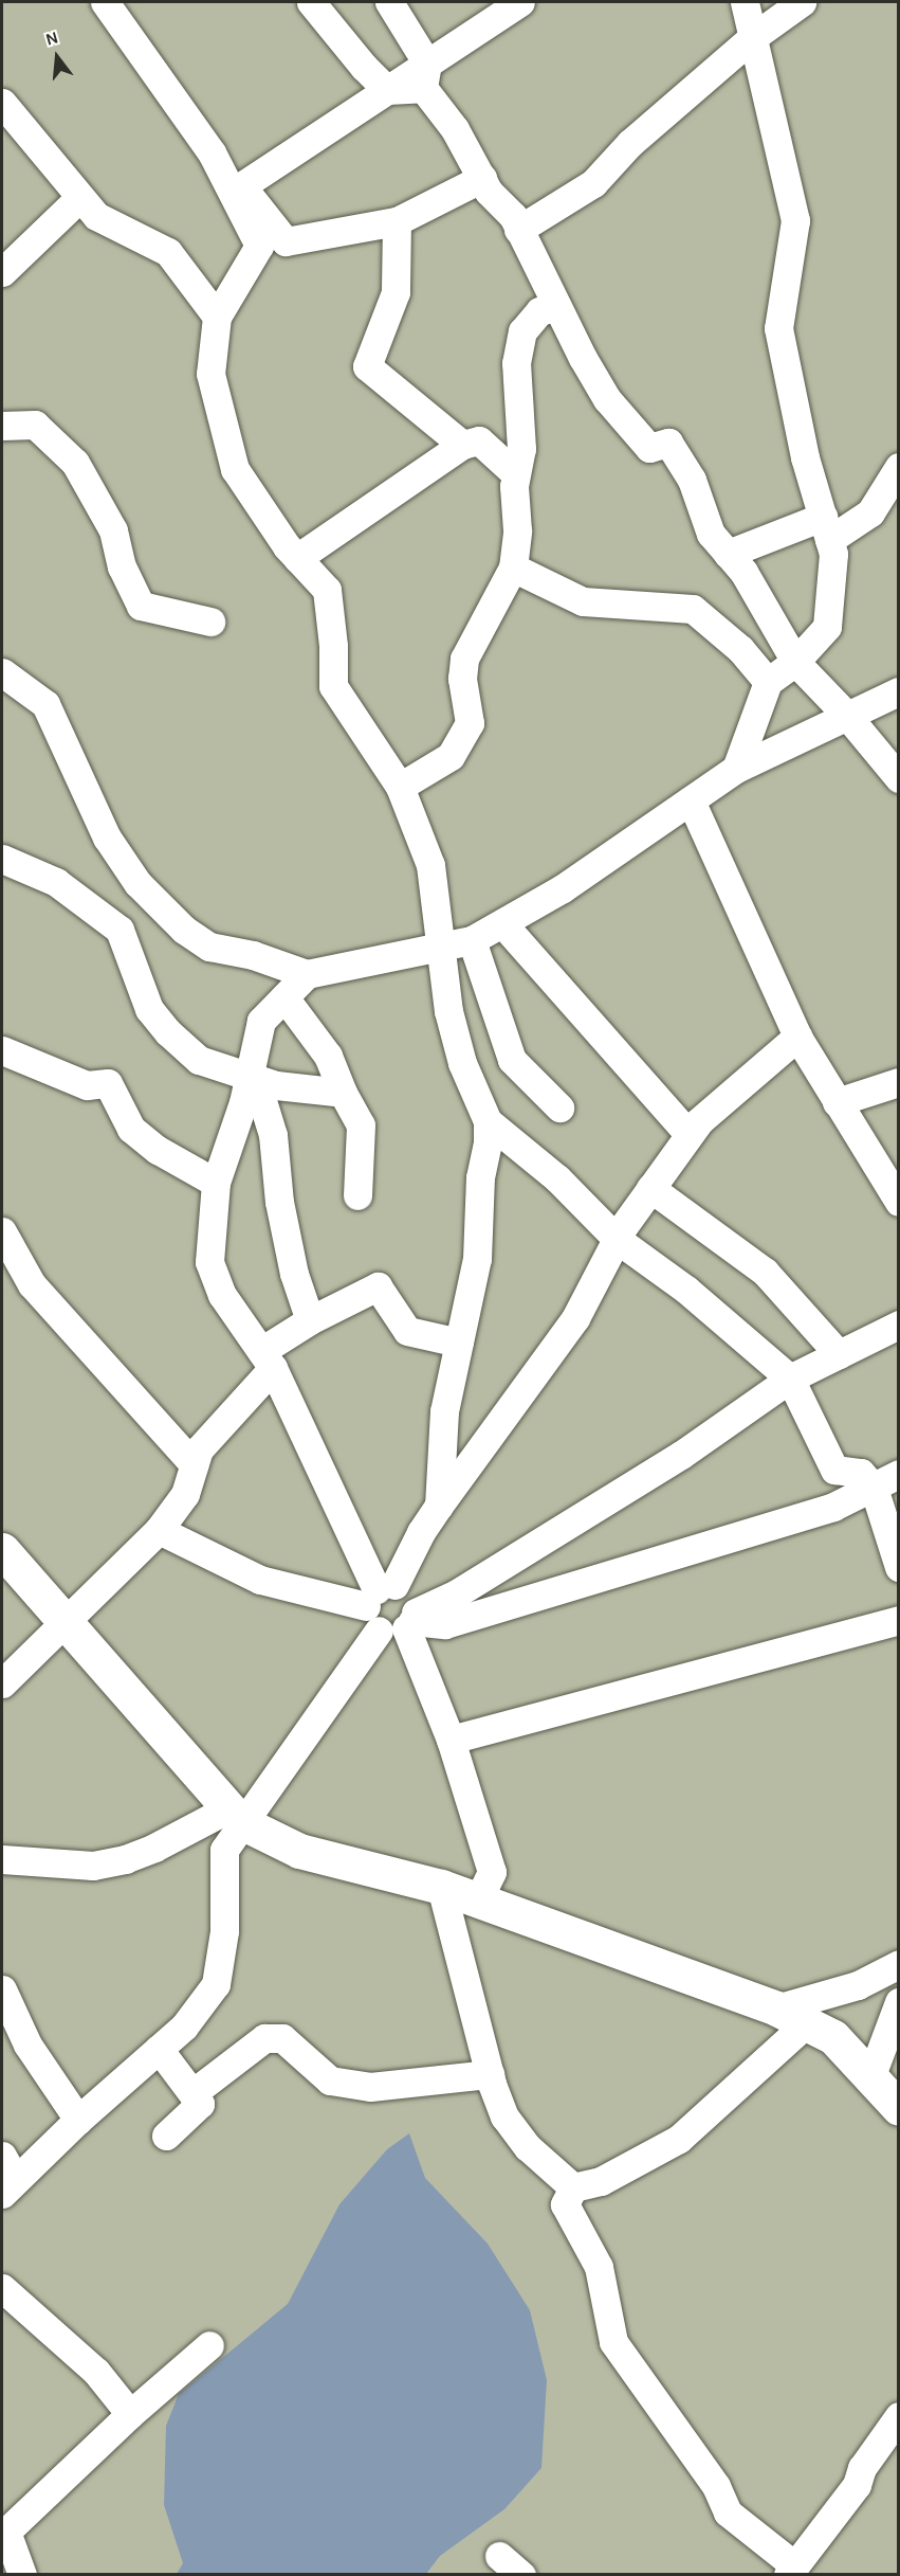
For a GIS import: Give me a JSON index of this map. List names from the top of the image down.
{
  "north": "top"
}
